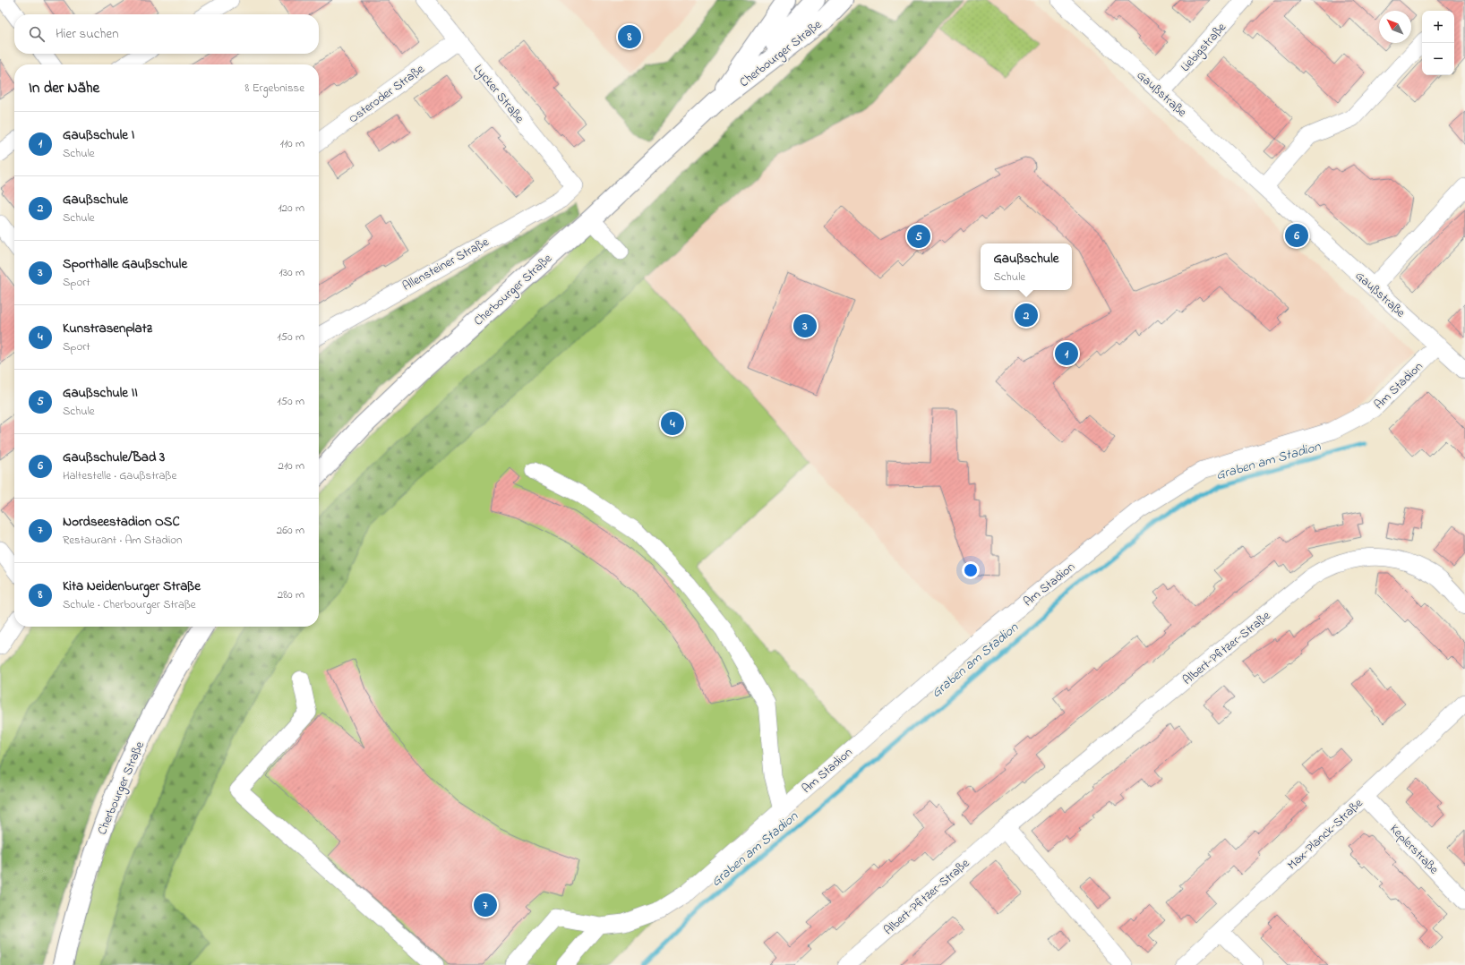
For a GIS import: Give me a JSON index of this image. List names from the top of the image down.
{
  "streets": {
    "main road": ["Cherbourger Straße"],
    "street": [
      "Liebigstraße",
      "Osteroder Straße",
      "Lycker Straße",
      "Gaußstraße",
      "Allensteiner Straße",
      "Am Stadion",
      "Albert-Pfitzer-Straße",
      "Max-Planck-Straße",
      "Keplerstraße"
    ]
  },
  "crossings": [
    ["Liebigstraße", "Gaußstraße"],
    ["Osteroder Straße", "Lycker Straße"],
    ["Lycker Straße", "Allensteiner Straße"],
    ["Gaußstraße", "Am Stadion"],
    ["Max-Planck-Straße", "Keplerstraße"]
  ],
  "water": ["Graben am Stadion"],
  "north": "top left",
  "page": {
    "map_buttons": ["+", "−"],
    "search": "Hier suchen",
    "pins": [
      "8",
      "6",
      "5",
      "2",
      "3",
      "1",
      "4",
      "7"
    ],
    "heading": ["In der Nähe", "8 Ergebnisse"],
    "list": [
      {
        "mark": "1",
        "name": "Gaußschule I",
        "note": "Schule",
        "value": "110 m"
      },
      {
        "mark": "2",
        "name": "Gaußschule",
        "note": "Schule",
        "value": "120 m"
      },
      {
        "mark": "3",
        "name": "Sporthalle Gaußschule",
        "note": "Sport",
        "value": "130 m"
      },
      {
        "mark": "4",
        "name": "Kunstrasenplatz",
        "note": "Sport",
        "value": "150 m"
      },
      {
        "mark": "5",
        "name": "Gaußschule II",
        "note": "Schule",
        "value": "150 m"
      },
      {
        "mark": "6",
        "name": "Gaußschule/Bad 3",
        "note": "Haltestelle · Gaußstraße",
        "value": "210 m"
      },
      {
        "mark": "7",
        "name": "Nordseestadion OSC",
        "note": "Restaurant · Am Stadion",
        "value": "260 m"
      },
      {
        "mark": "8",
        "name": "Kita Neidenburger Straße",
        "note": "Schule · Cherbourger Straße",
        "value": "280 m"
      }
    ],
    "popup": ["Gaußschule", "Schule"]
  }
}
